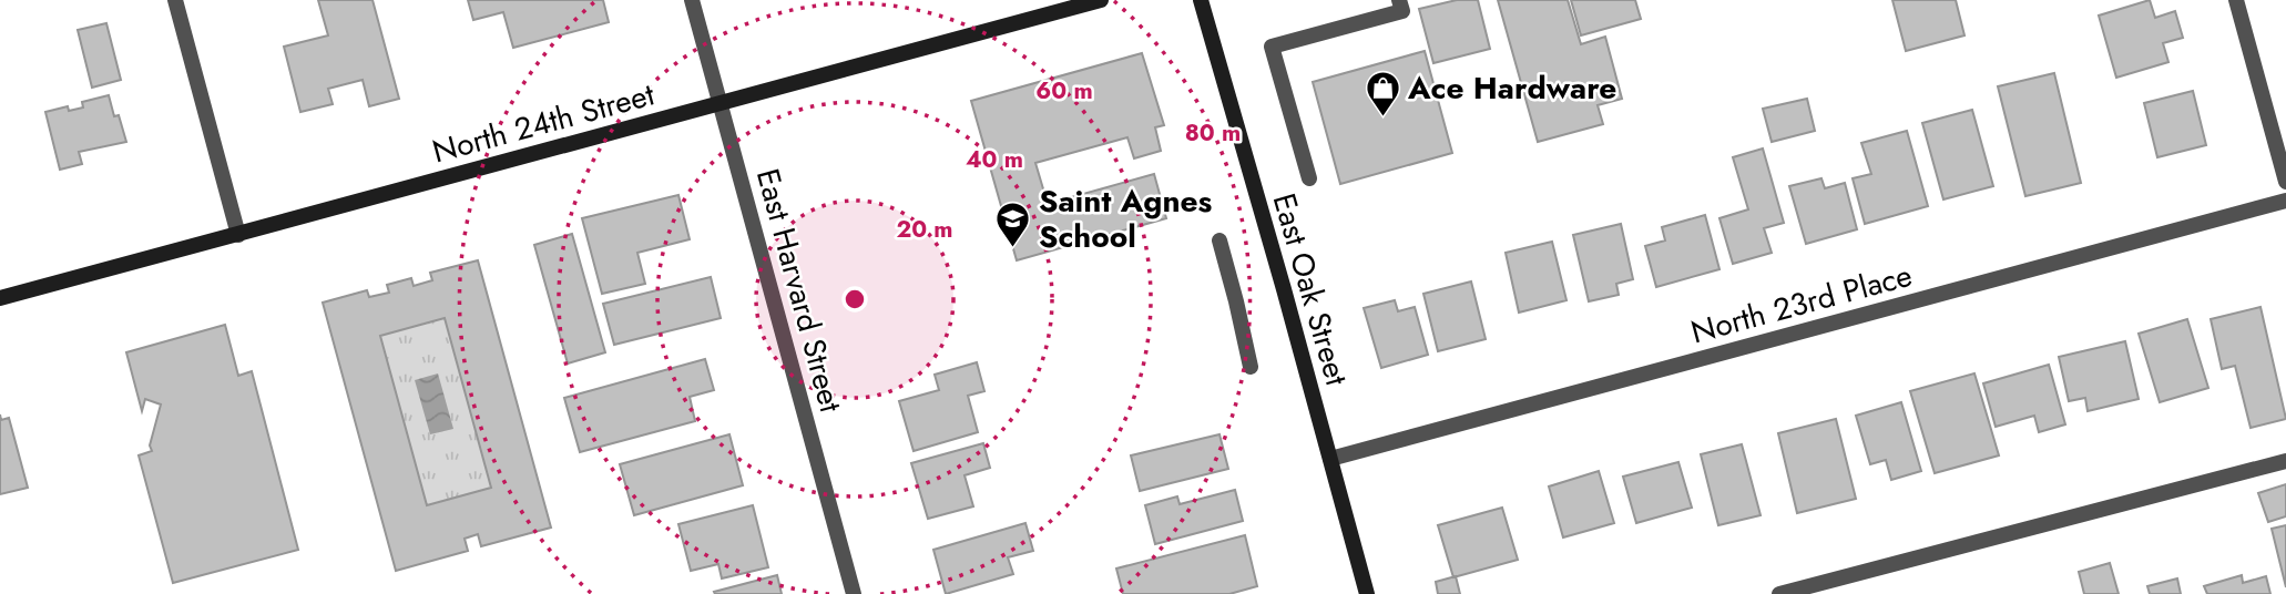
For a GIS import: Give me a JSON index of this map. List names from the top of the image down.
{
  "streets": {
    "main road": ["North 24th Street", "East Oak Street"],
    "street": ["East Harvard Street", "North 23rd Place"]
  },
  "crossings": [
    ["North 24th Street", "East Harvard Street"],
    ["East Oak Street", "North 23rd Place"]
  ],
  "places": {
    "shop": ["Ace Hardware"],
    "school or university": ["Saint Agnes School"]
  },
  "rings": [
    "60 m",
    "80 m",
    "40 m",
    "20 m"
  ]
}
